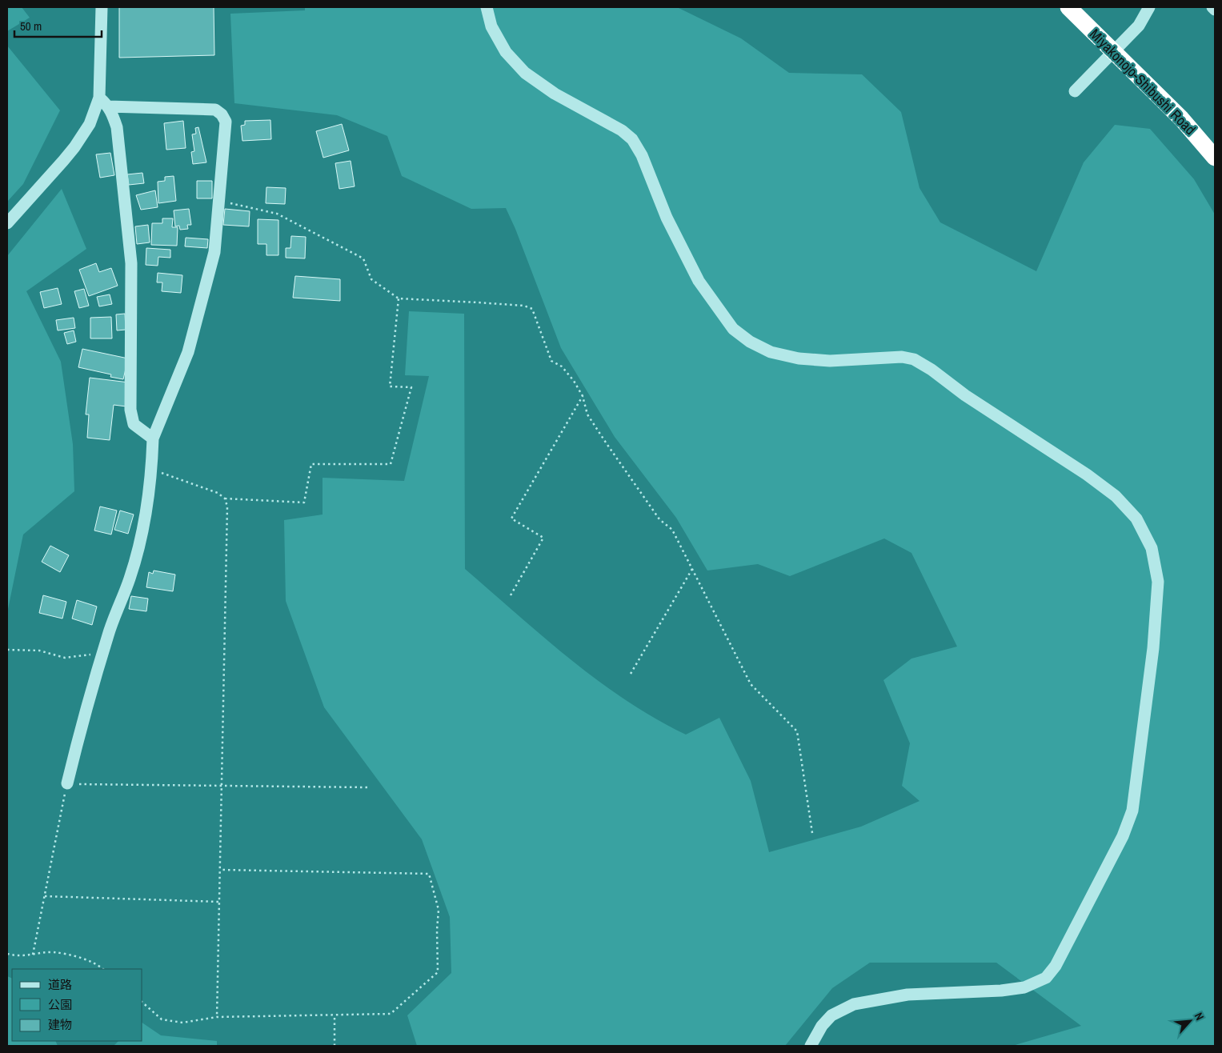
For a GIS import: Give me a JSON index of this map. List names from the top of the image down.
{
  "streets": {
    "highway": ["Miyakonojo-Shibushi Road"]
  },
  "legend": ["道路", "公園", "建物"],
  "scale_bar": "50 m",
  "north": "top right"
}
